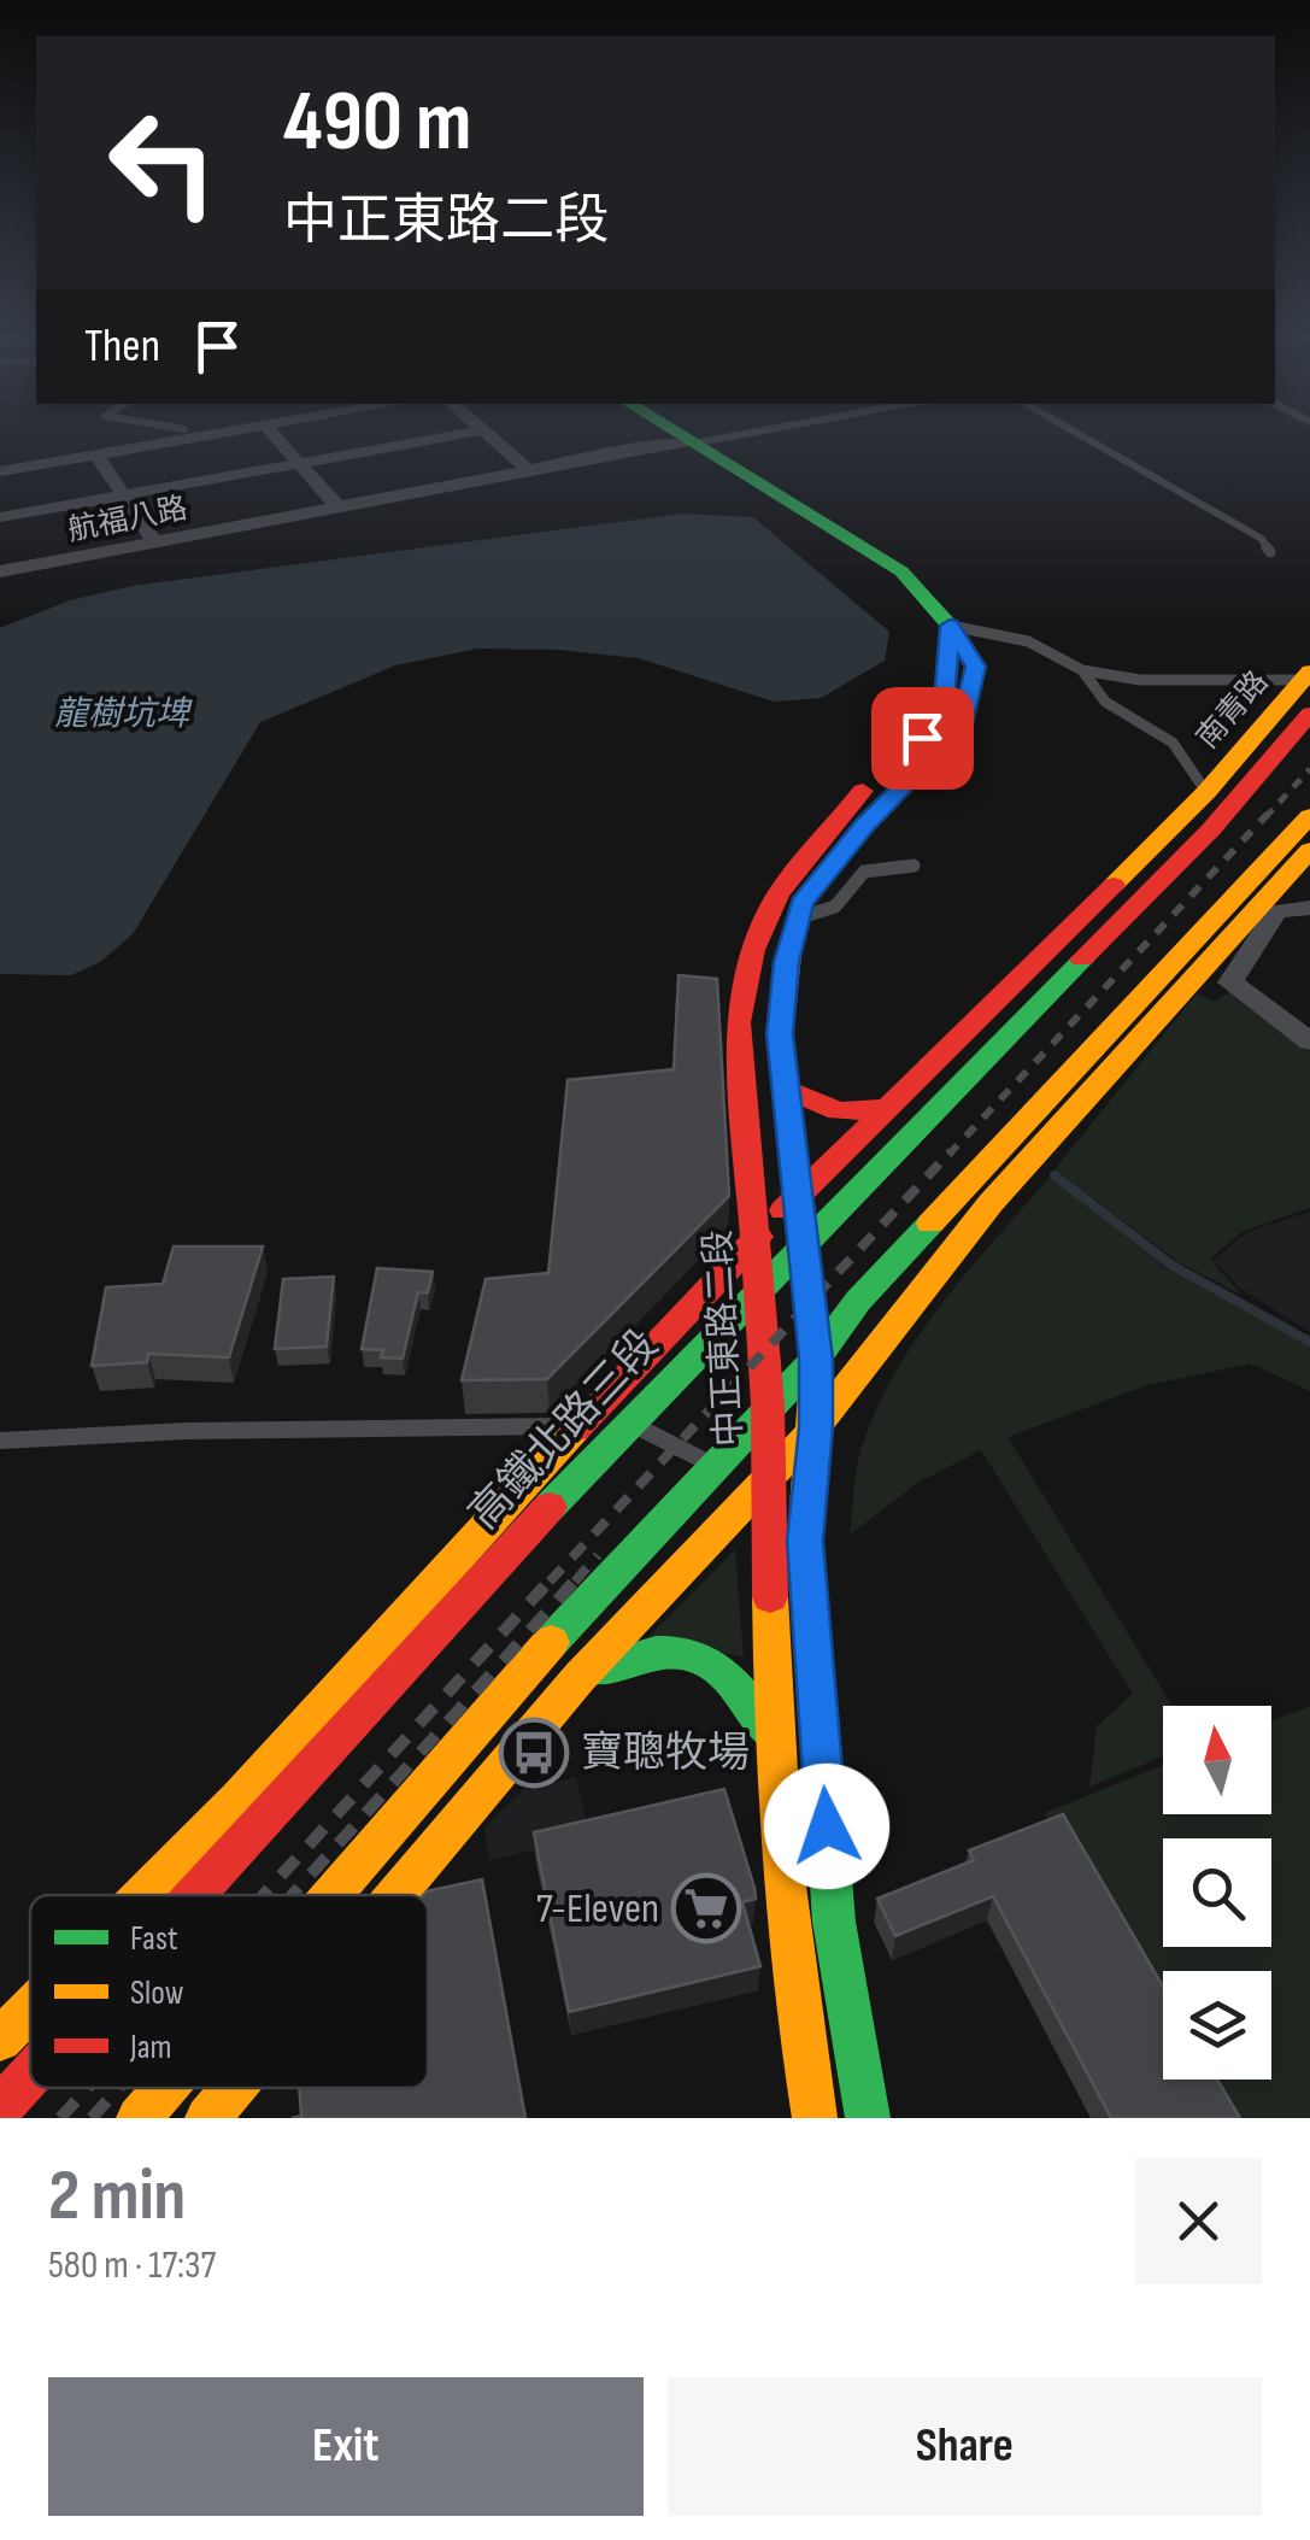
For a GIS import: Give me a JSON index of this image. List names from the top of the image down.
{
  "streets": {
    "main road": ["南青路", "中正東路二段", "高鐵北路三段"],
    "street": ["航福八路"]
  },
  "crossings": [
    ["南青路", "高鐵北路三段"],
    ["中正東路二段", "高鐵北路三段"]
  ],
  "water": ["龍樹坑埤"],
  "places": {
    "bus stop": ["寶聰牧場"],
    "supermarket": ["7-Eleven"]
  },
  "legend": ["Fast", "Slow", "Jam"],
  "north": "top",
  "page": {
    "turn": ["490 m", "中正東路二段"],
    "then": "Then",
    "heading": ["2 min", "580 m · 17:37"],
    "buttons": ["Exit", "Share"]
  }
}
